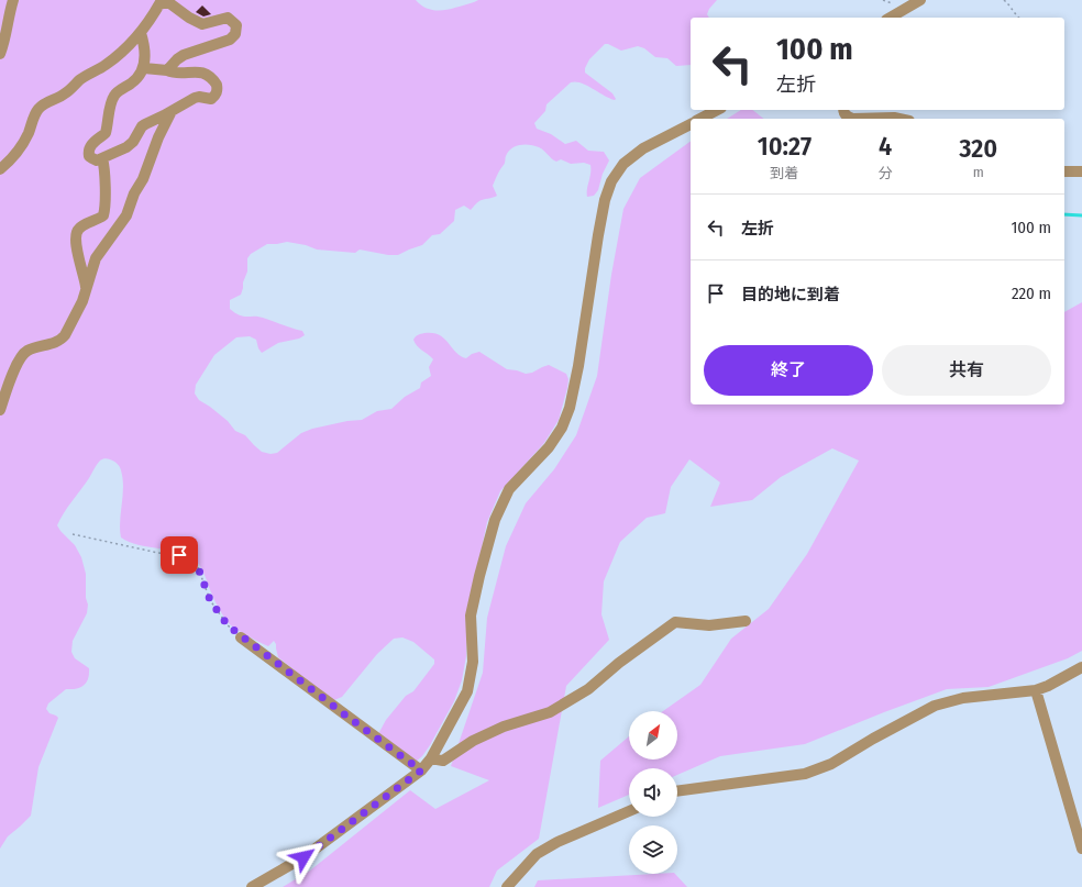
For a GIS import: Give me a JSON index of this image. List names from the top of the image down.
{
  "north": "top right",
  "page": {
    "turn": ["100 m", "左折"],
    "eta": [
      "10:27",
      "到着",
      "4",
      "分",
      "320",
      "m"
    ],
    "list": [
      {
        "name": "左折",
        "value": "100 m"
      },
      {
        "name": "目的地に到着",
        "value": "220 m"
      }
    ],
    "buttons": ["終了", "共有"]
  }
}
